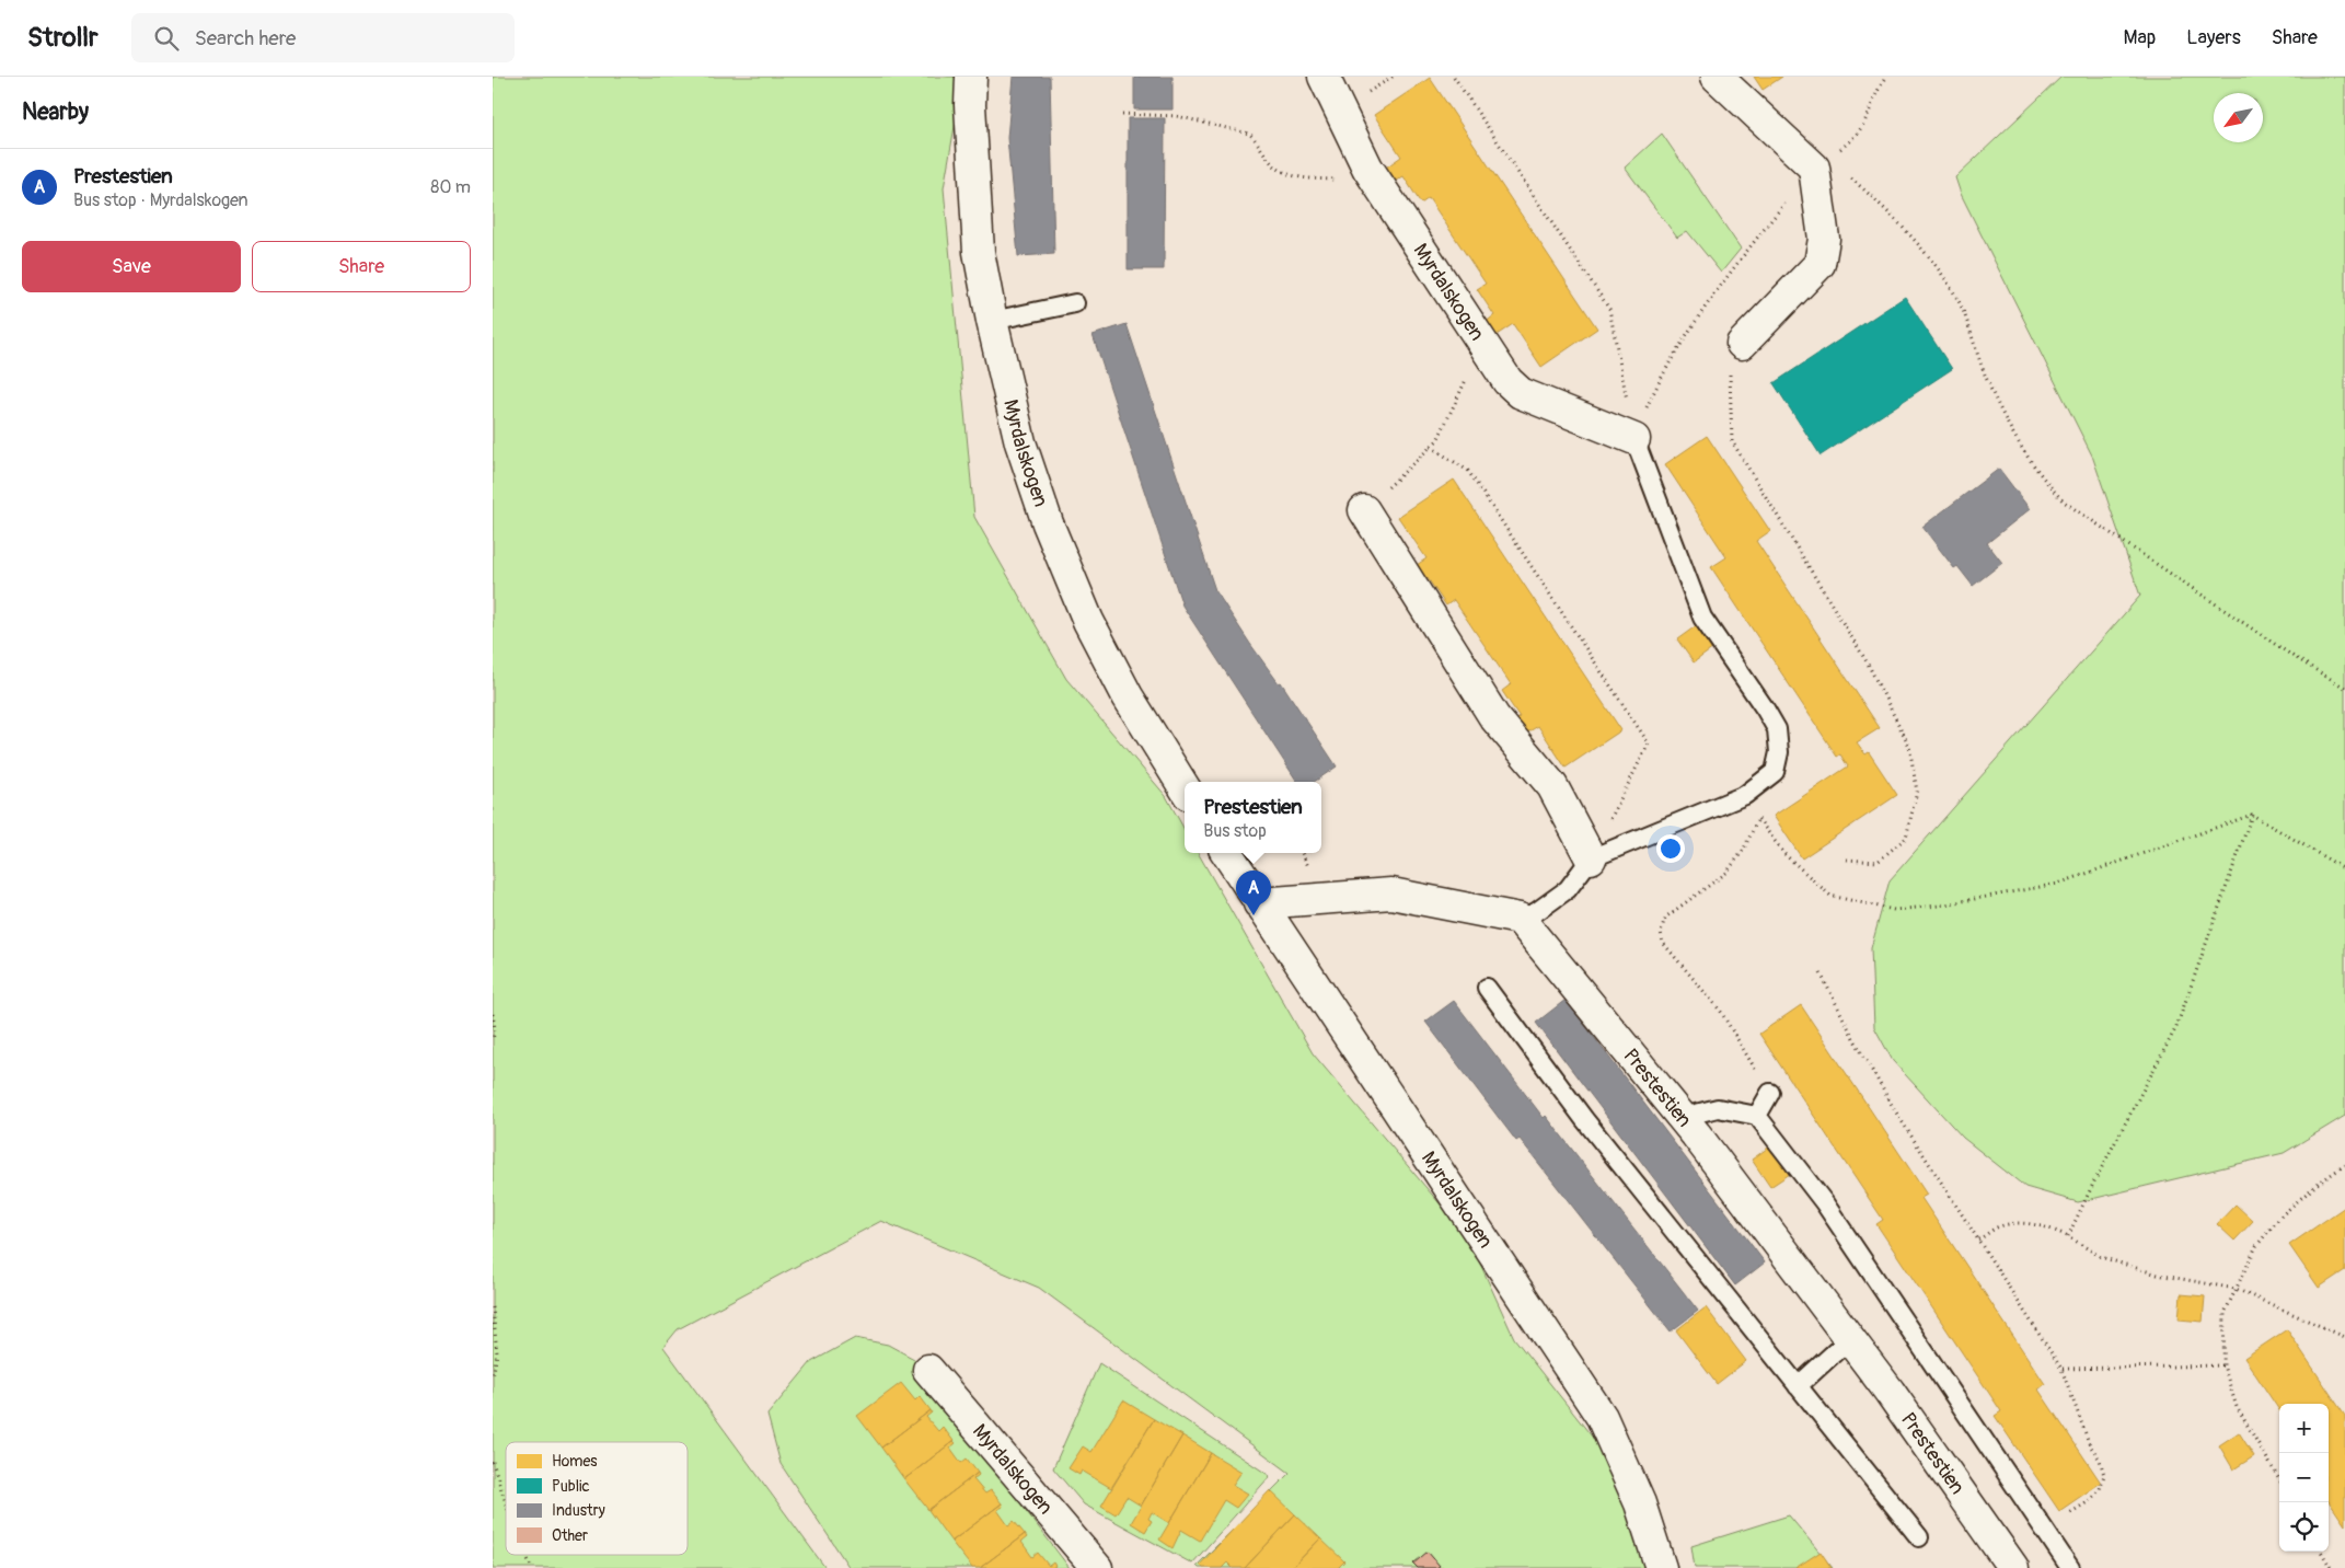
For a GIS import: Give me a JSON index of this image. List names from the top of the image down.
{
  "streets": {
    "street": ["Myrdalskogen", "Prestestien"]
  },
  "legend": [
    "Homes",
    "Public",
    "Industry",
    "Other"
  ],
  "north": "bottom left",
  "page": {
    "header": "Strollr",
    "search": "Search here",
    "nav": ["Map", "Layers", "Share"],
    "heading": "Nearby",
    "list": [
      {
        "mark": "A",
        "name": "Prestestien",
        "note": "Bus stop · Myrdalskogen",
        "value": "80 m"
      }
    ],
    "buttons": ["Save", "Share"],
    "popup": ["Prestestien", "Bus stop"],
    "pins": "A",
    "map_buttons": ["+", "−"]
  }
}
